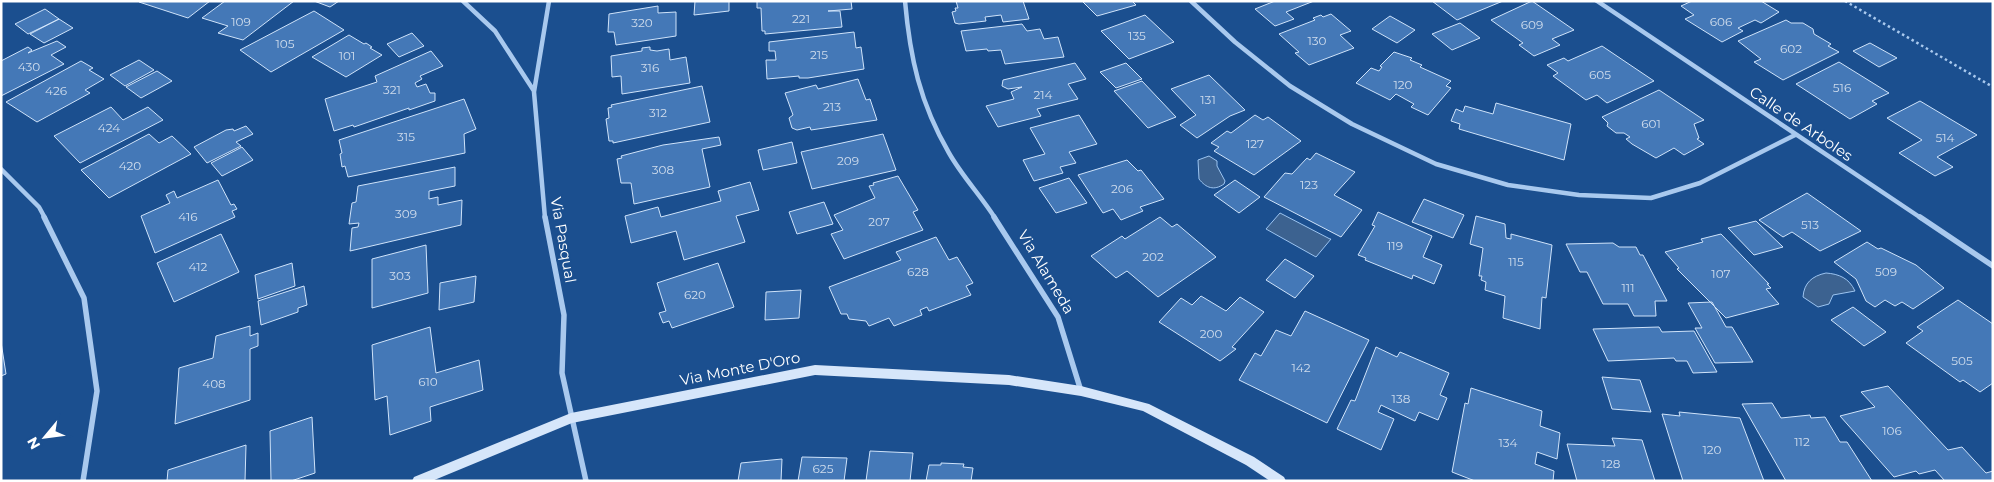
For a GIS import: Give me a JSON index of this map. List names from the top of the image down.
{
  "streets": {
    "street": [
      "Calle de Arboles",
      "Via Pasqual",
      "Via Alameda",
      "Via Monte D'Oro"
    ]
  },
  "crossings": [
    ["Via Pasqual", "Via Monte D'Oro"],
    ["Via Alameda", "Via Monte D'Oro"]
  ],
  "house_numbers": [
    "221",
    "109",
    "606",
    "320",
    "609",
    "135",
    "130",
    "105",
    "602",
    "215",
    "101",
    "430",
    "316",
    "605",
    "120",
    "516",
    "321",
    "426",
    "214",
    "131",
    "213",
    "312",
    "601",
    "424",
    "315",
    "514",
    "127",
    "209",
    "420",
    "308",
    "123",
    "206",
    "309",
    "416",
    "207",
    "513",
    "119",
    "202",
    "115",
    "412",
    "628",
    "509",
    "107",
    "303",
    "111",
    "620",
    "200",
    "505",
    "142",
    "610",
    "408",
    "138",
    "106",
    "112",
    "134",
    "120",
    "128",
    "625"
  ],
  "north": "bottom left"
}
